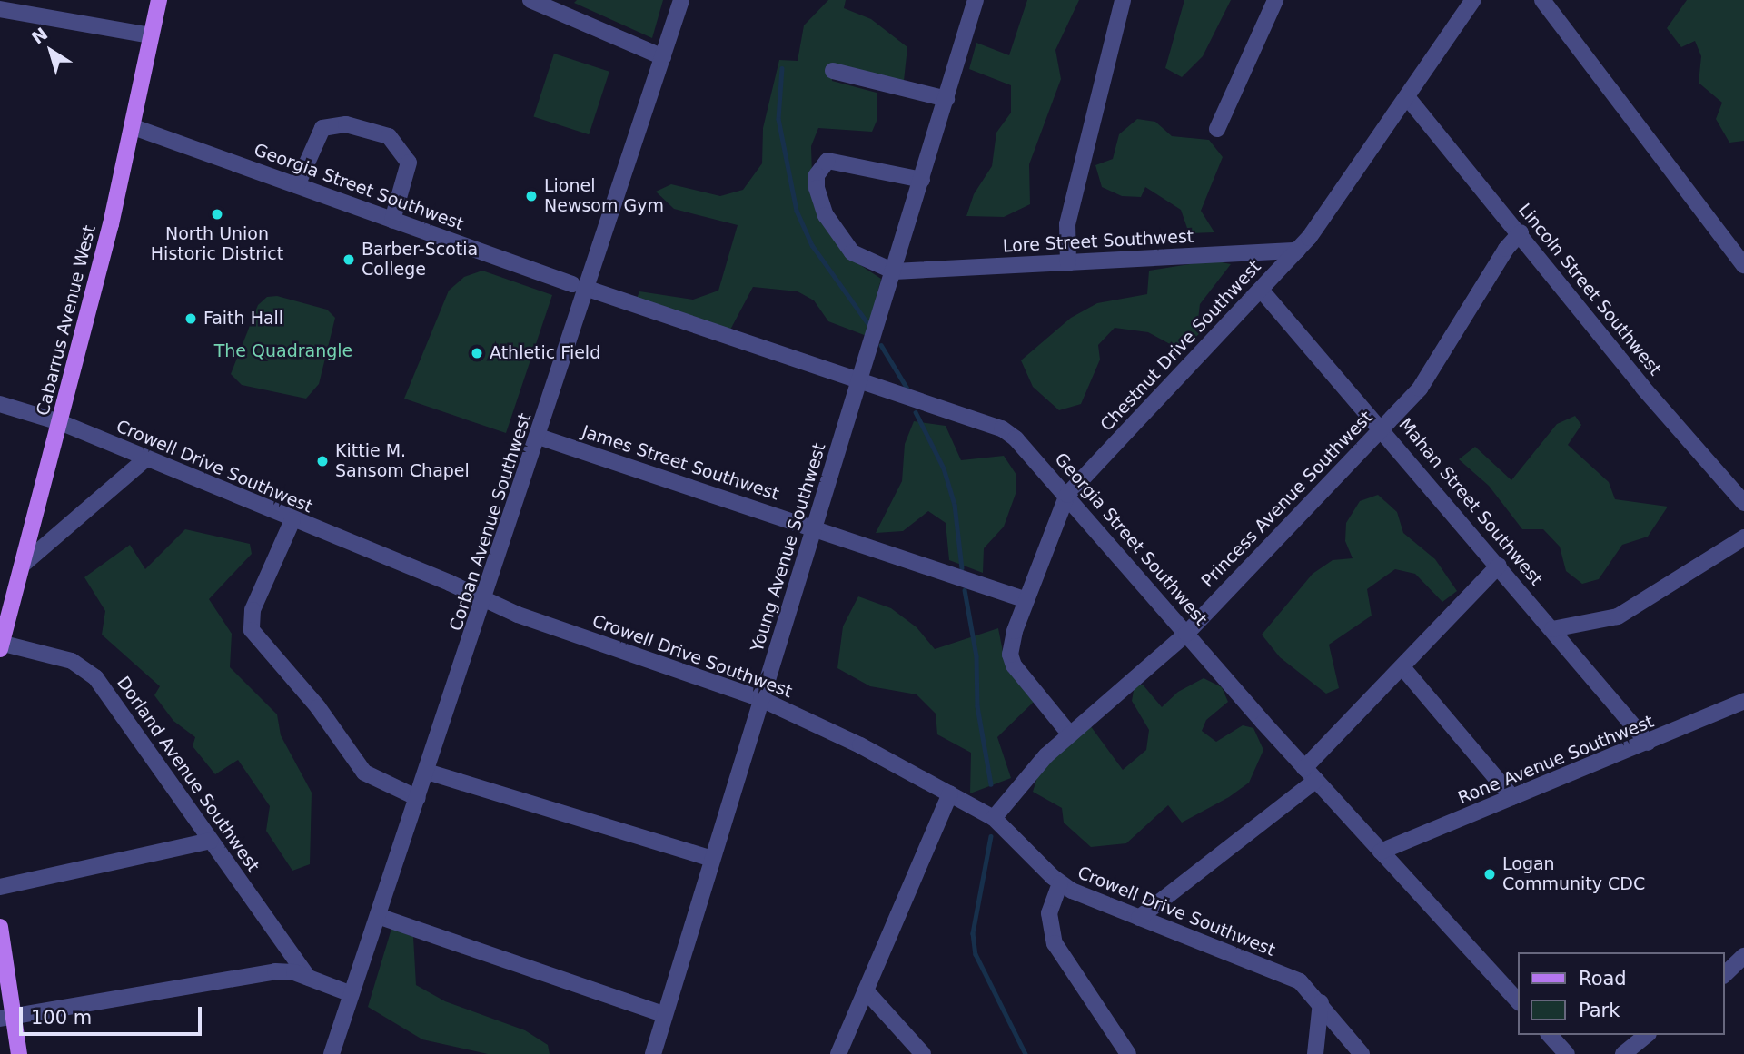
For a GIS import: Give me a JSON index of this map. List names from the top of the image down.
{
  "streets": {
    "main road": ["Cabarrus Avenue West"],
    "street": [
      "Georgia Street Southwest",
      "Lore Street Southwest",
      "Lincoln Street Southwest",
      "Chestnut Drive Southwest",
      "James Street Southwest",
      "Crowell Drive Southwest",
      "Princess Avenue Southwest",
      "Mahan Street Southwest",
      "Corban Avenue Southwest",
      "Young Avenue Southwest",
      "Rone Avenue Southwest",
      "Dorland Avenue Southwest"
    ]
  },
  "crossings": [
    ["Georgia Street Southwest", "Cabarrus Avenue West"],
    ["Georgia Street Southwest", "Chestnut Drive Southwest"],
    ["Georgia Street Southwest", "Princess Avenue Southwest"],
    ["Georgia Street Southwest", "Corban Avenue Southwest"],
    ["Georgia Street Southwest", "Young Avenue Southwest"],
    ["Georgia Street Southwest", "Rone Avenue Southwest"],
    ["Lore Street Southwest", "Chestnut Drive Southwest"],
    ["Lore Street Southwest", "Young Avenue Southwest"],
    ["Lincoln Street Southwest", "Chestnut Drive Southwest"],
    ["Lincoln Street Southwest", "Princess Avenue Southwest"],
    ["Cabarrus Avenue West", "Crowell Drive Southwest"],
    ["Cabarrus Avenue West", "Dorland Avenue Southwest"],
    ["Chestnut Drive Southwest", "James Street Southwest"],
    ["Chestnut Drive Southwest", "Princess Avenue Southwest"],
    ["Chestnut Drive Southwest", "Mahan Street Southwest"],
    ["James Street Southwest", "Corban Avenue Southwest"],
    ["James Street Southwest", "Young Avenue Southwest"],
    ["Crowell Drive Southwest", "Princess Avenue Southwest"],
    ["Crowell Drive Southwest", "Corban Avenue Southwest"],
    ["Crowell Drive Southwest", "Young Avenue Southwest"],
    ["Princess Avenue Southwest", "Mahan Street Southwest"],
    ["Mahan Street Southwest", "Rone Avenue Southwest"]
  ],
  "parks": ["The Quadrangle"],
  "places": [
    "Lionel Newsom Gym",
    "North Union Historic District",
    "Barber-Scotia College",
    "Faith Hall",
    "Athletic Field",
    "Kittie M. Sansom Chapel",
    "Logan Community CDC"
  ],
  "legend": ["Road", "Park"],
  "scale_bar": "100 m",
  "north": "top left"
}
